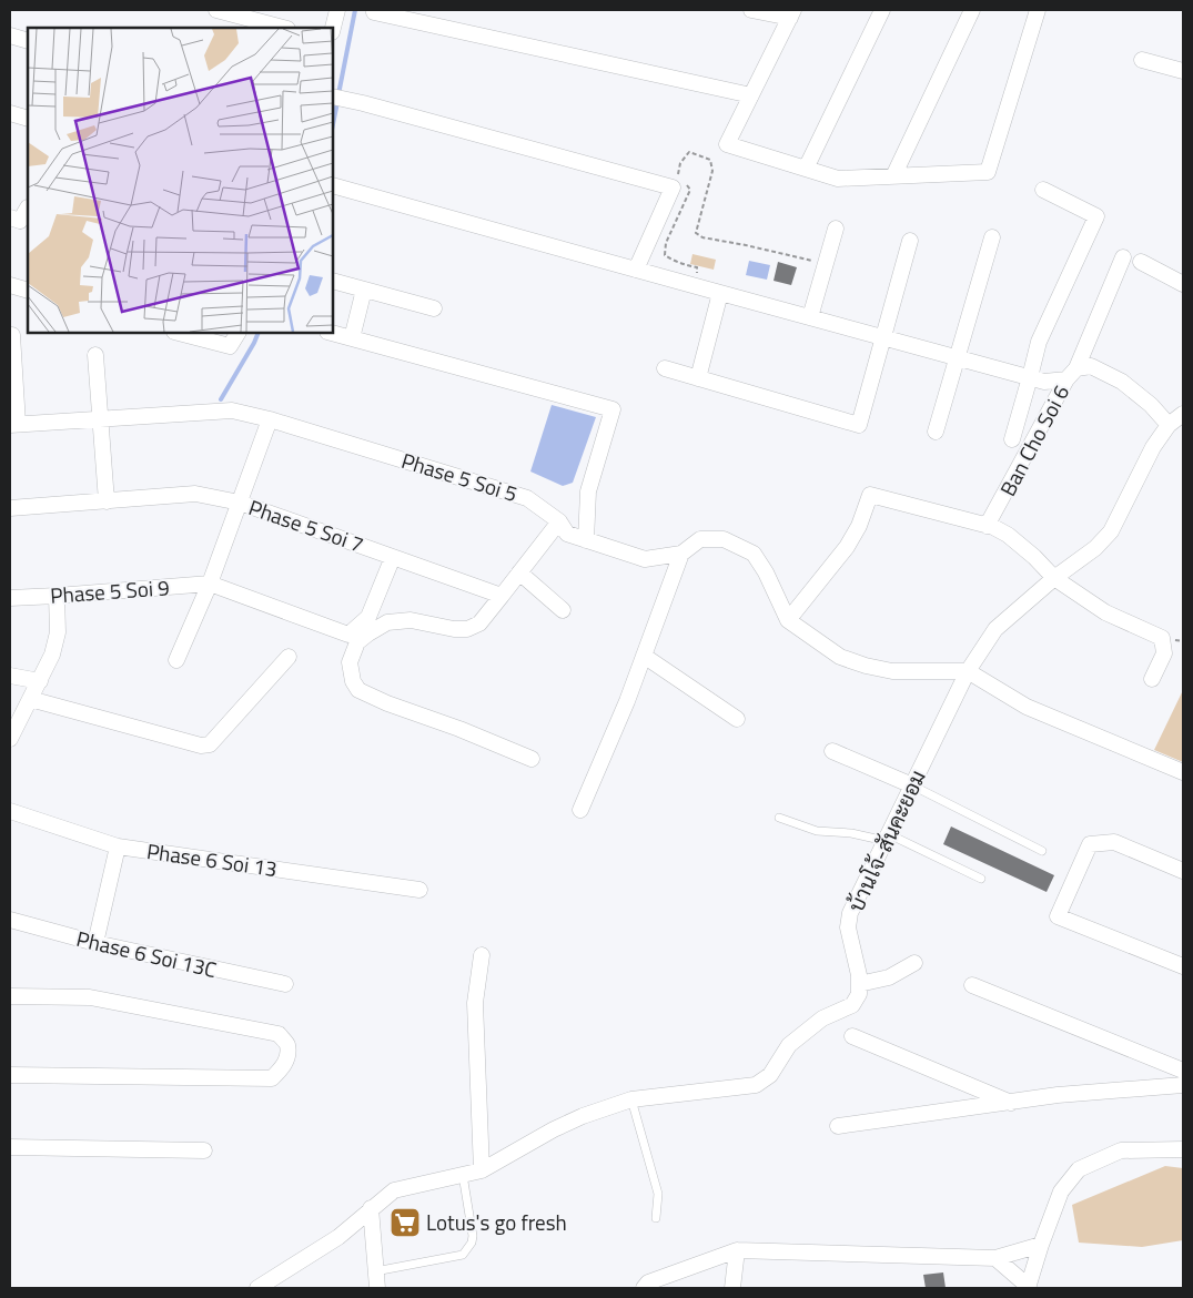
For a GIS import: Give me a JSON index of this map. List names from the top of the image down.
{
  "streets": {
    "street": [
      "Ban Cho Soi 6",
      "Phase 5 Soi 5",
      "Phase 5 Soi 7",
      "Phase 5 Soi 9",
      "บ้านโจ้-สันคะยอม",
      "Phase 6 Soi 13",
      "Phase 6 Soi 13C"
    ]
  },
  "crossings": [
    ["Ban Cho Soi 6", "บ้านโจ้-สันคะยอม"],
    ["Phase 5 Soi 5", "บ้านโจ้-สันคะยอม"]
  ],
  "places": {
    "supermarket": ["Lotus's go fresh"]
  }
}
